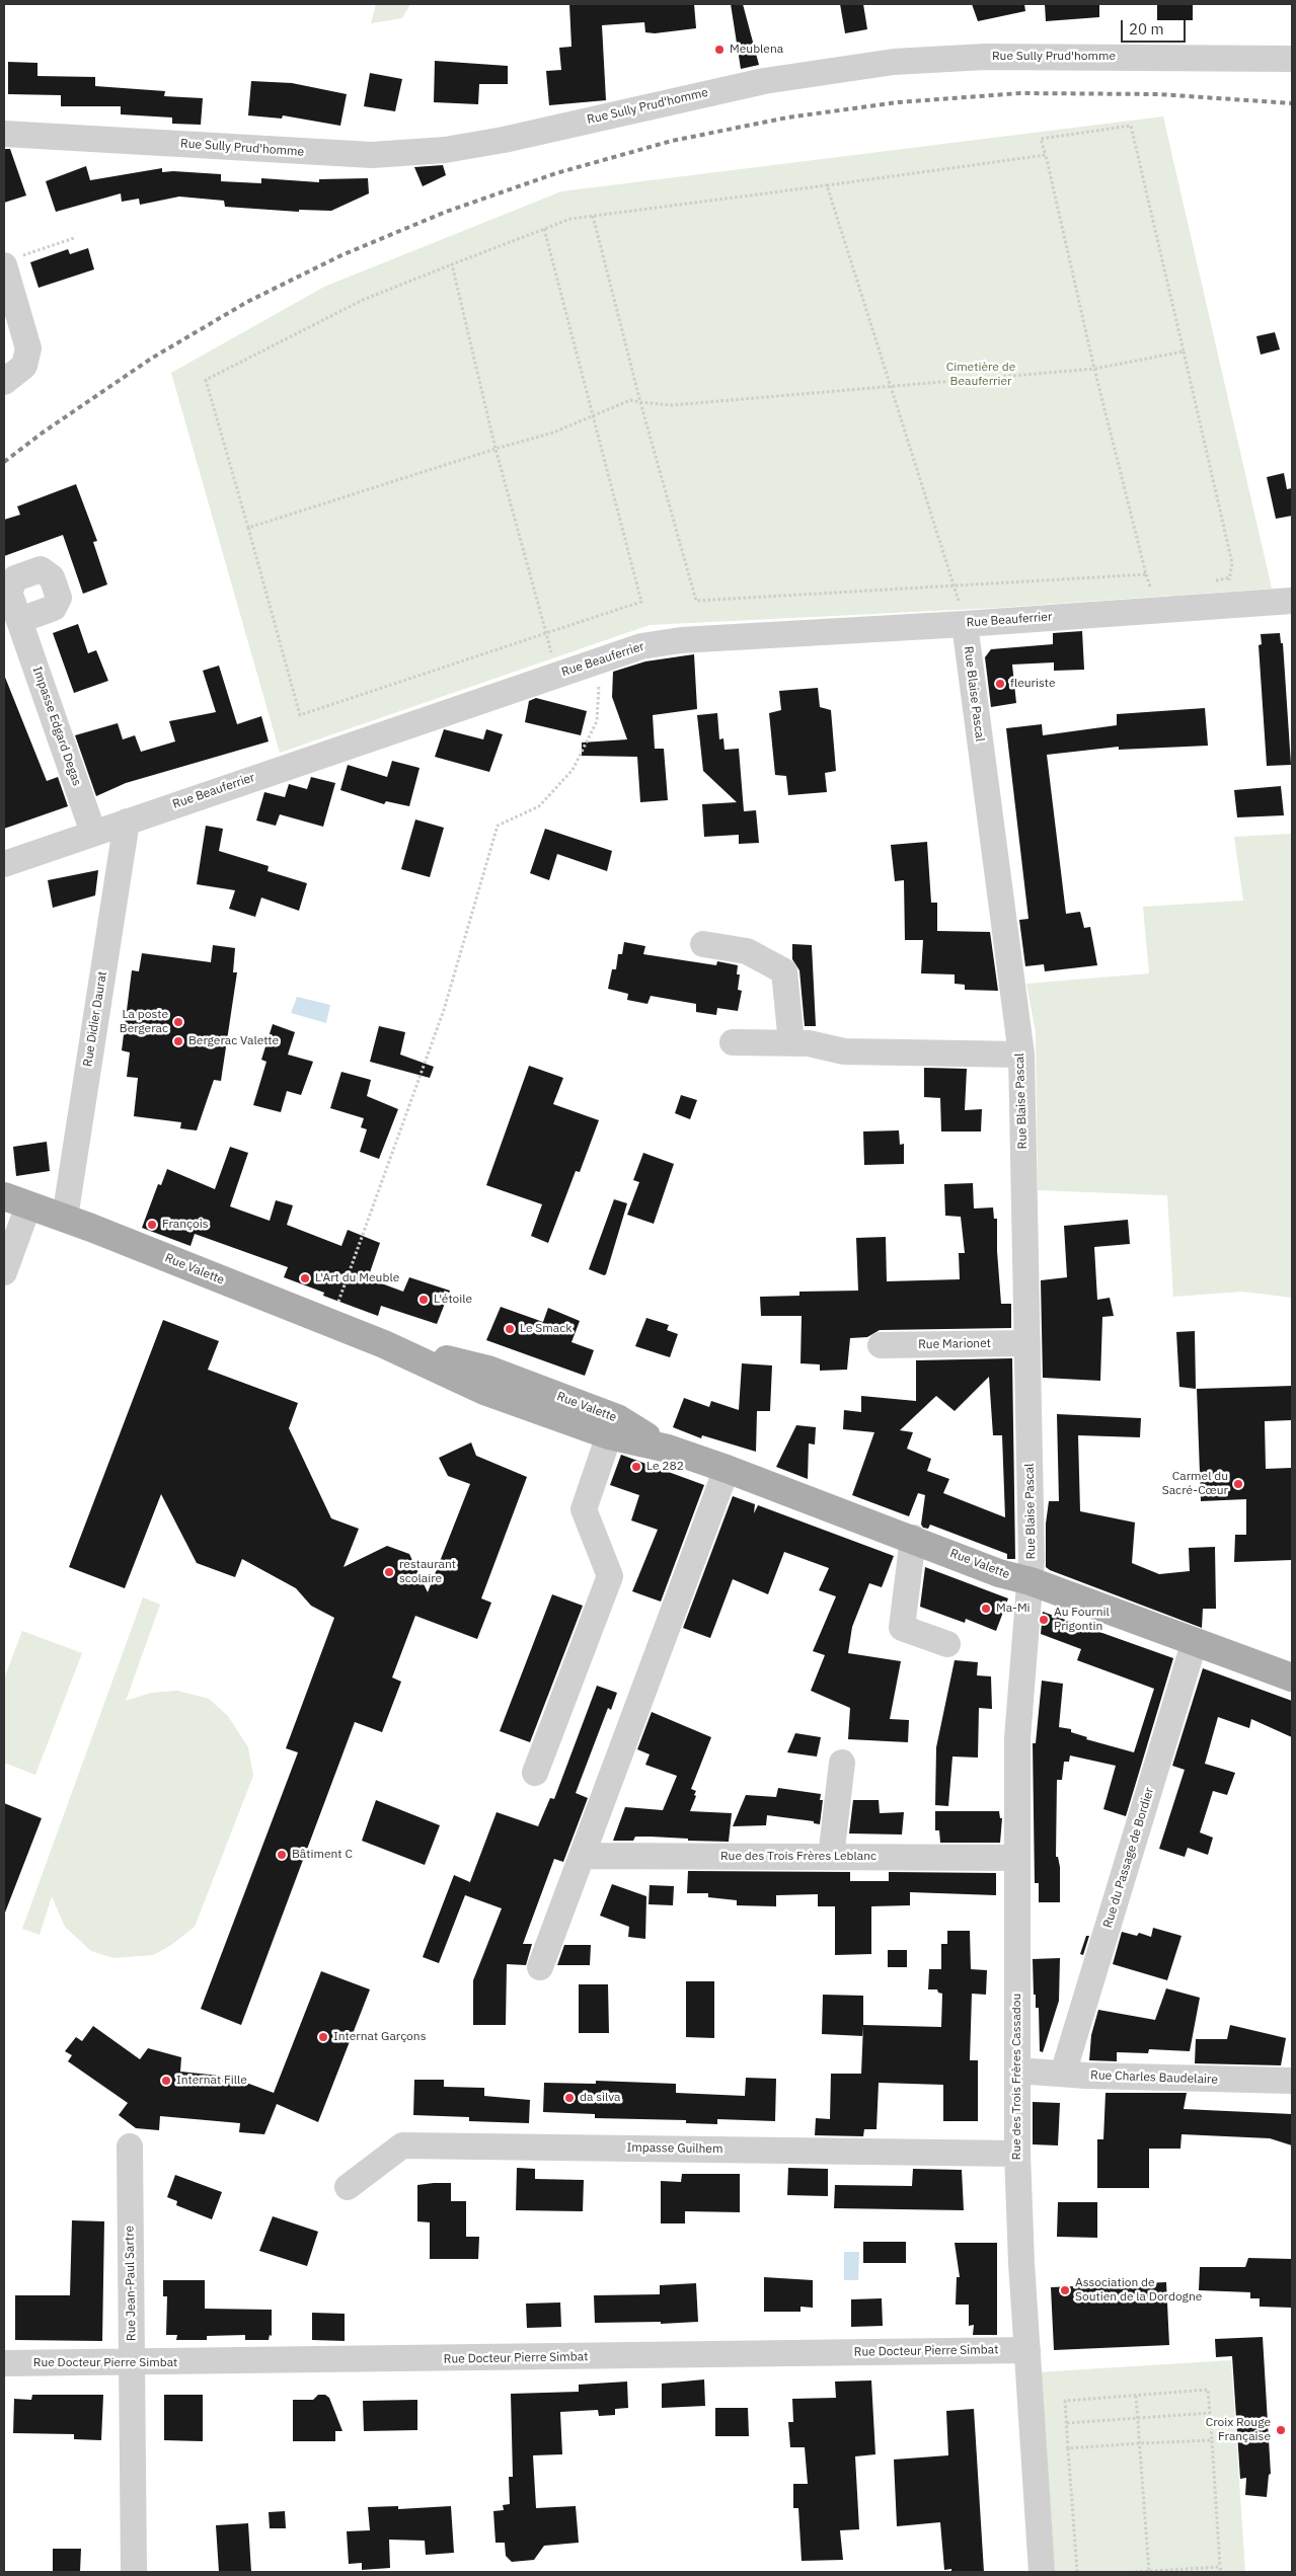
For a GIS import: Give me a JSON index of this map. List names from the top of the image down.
{
  "streets": {
    "main road": ["Rue Valette"],
    "street": [
      "Rue Sully Prud'homme",
      "Rue Beauferrier",
      "Rue Blaise Pascal",
      "Impasse Edgard Degas",
      "Rue Didier Daurat",
      "Rue Marionet",
      "Rue des Trois Frères Leblanc",
      "Rue du Passage de Bordier",
      "Rue des Trois Frères Cassadou",
      "Rue Charles Baudelaire",
      "Impasse Guilhem",
      "Rue Jean-Paul Sartre",
      "Rue Docteur Pierre Simbat"
    ]
  },
  "crossings": [
    ["Rue Beauferrier", "Rue Blaise Pascal"],
    ["Rue Beauferrier", "Impasse Edgard Degas"],
    ["Rue Beauferrier", "Rue Didier Daurat"],
    ["Rue Blaise Pascal", "Rue Valette"],
    ["Rue Blaise Pascal", "Rue Marionet"],
    ["Rue Blaise Pascal", "Rue des Trois Frères Cassadou"],
    ["Rue Didier Daurat", "Rue Valette"],
    ["Rue Valette", "Rue du Passage de Bordier"],
    ["Rue Valette", "Rue des Trois Frères Cassadou"],
    ["Rue des Trois Frères Leblanc", "Rue des Trois Frères Cassadou"],
    ["Rue du Passage de Bordier", "Rue Charles Baudelaire"],
    ["Rue des Trois Frères Cassadou", "Rue Charles Baudelaire"],
    ["Rue des Trois Frères Cassadou", "Impasse Guilhem"],
    ["Rue des Trois Frères Cassadou", "Rue Docteur Pierre Simbat"],
    ["Rue Jean-Paul Sartre", "Rue Docteur Pierre Simbat"]
  ],
  "parks": ["Cimetière de Beauferrier"],
  "places": [
    "Meublena",
    "fleuriste",
    "La poste Bergerac",
    "Bergerac Valette",
    "François",
    "L'Art du Meuble",
    "L'étoile",
    "Le Smack",
    "Le 282",
    "Carmel du Sacré-Cœur",
    "restaurant scolaire",
    "Ma-Mi",
    "Au Fournil Prigontin",
    "Bâtiment C",
    "Internat Garçons",
    "Internat Fille",
    "da silva",
    "Association de Soutien de la Dordogne",
    "Croix Rouge Française"
  ],
  "scale_bar": "20 m"
}
